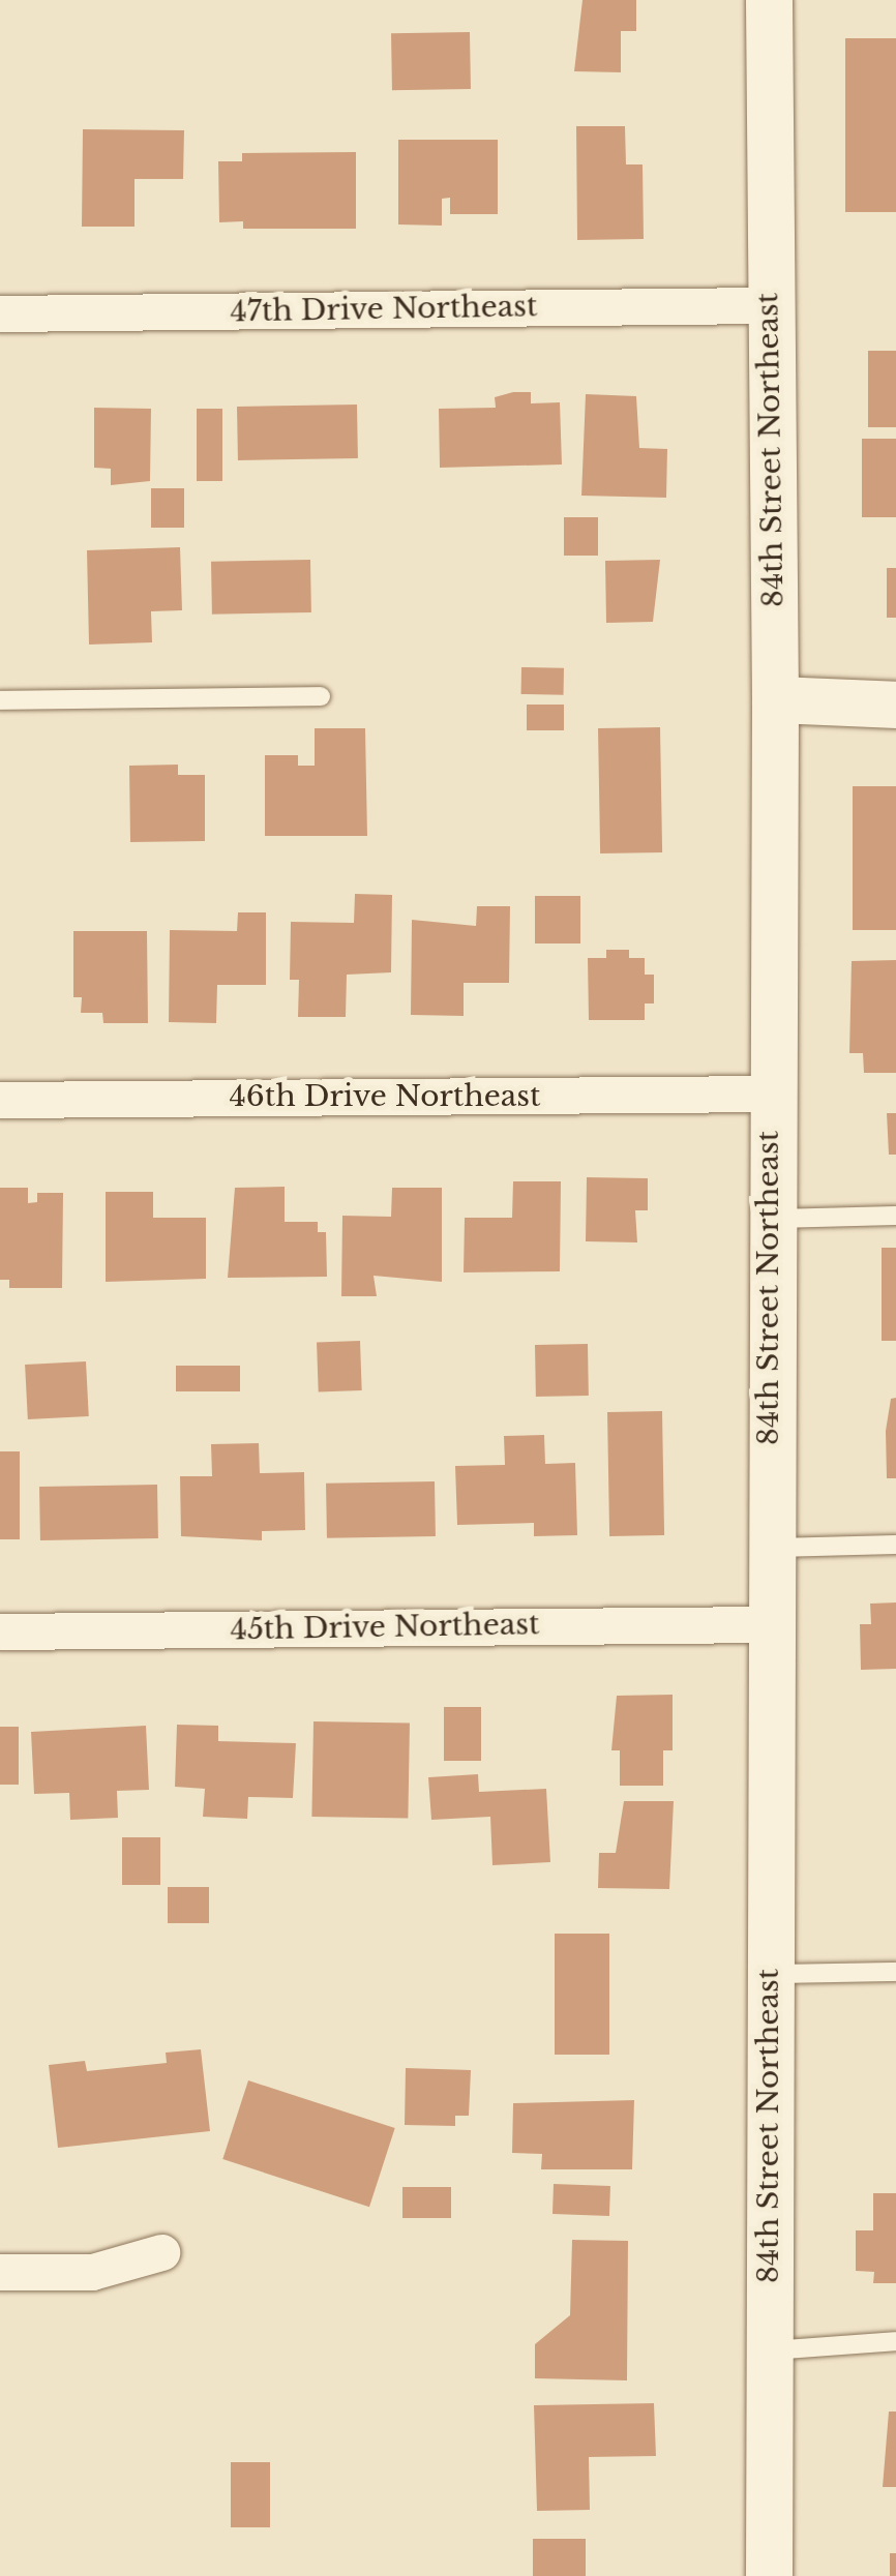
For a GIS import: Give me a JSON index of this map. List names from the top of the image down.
{
  "streets": {
    "street": [
      "47th Drive Northeast",
      "84th Street Northeast",
      "46th Drive Northeast",
      "45th Drive Northeast"
    ]
  },
  "crossings": [
    ["47th Drive Northeast", "84th Street Northeast"],
    ["84th Street Northeast", "46th Drive Northeast"],
    ["84th Street Northeast", "45th Drive Northeast"]
  ]
}
